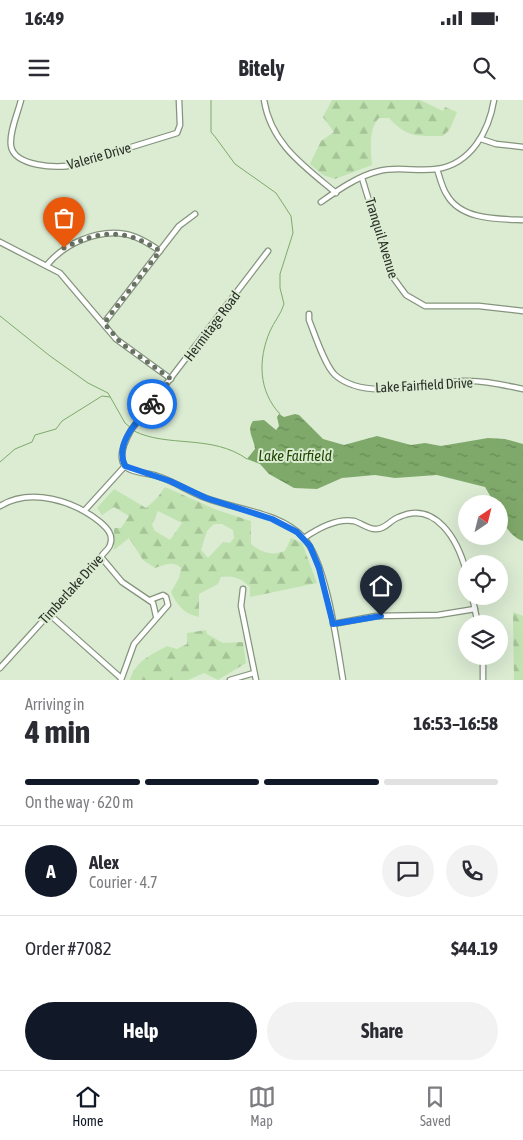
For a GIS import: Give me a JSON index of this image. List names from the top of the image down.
{
  "streets": {
    "street": [
      "Valerie Drive",
      "Tranquil Avenue",
      "Hermitage Road",
      "Lake Fairfield Drive",
      "Timberlake Drive"
    ]
  },
  "water": ["Lake Fairfield"],
  "north": "top right",
  "page": {
    "status": "16:49",
    "header": "Bitely",
    "heading": ["4 min", "Arriving in", "16:53–16:58"],
    "panel": [
      "Alex",
      "Courier · 4.7",
      "Order #7082",
      "$44.19"
    ],
    "bar": "On the way · 620 m",
    "round": "A",
    "buttons": ["Help", "Share"],
    "tabs": ["Home", "Map", "Saved"]
  }
}
